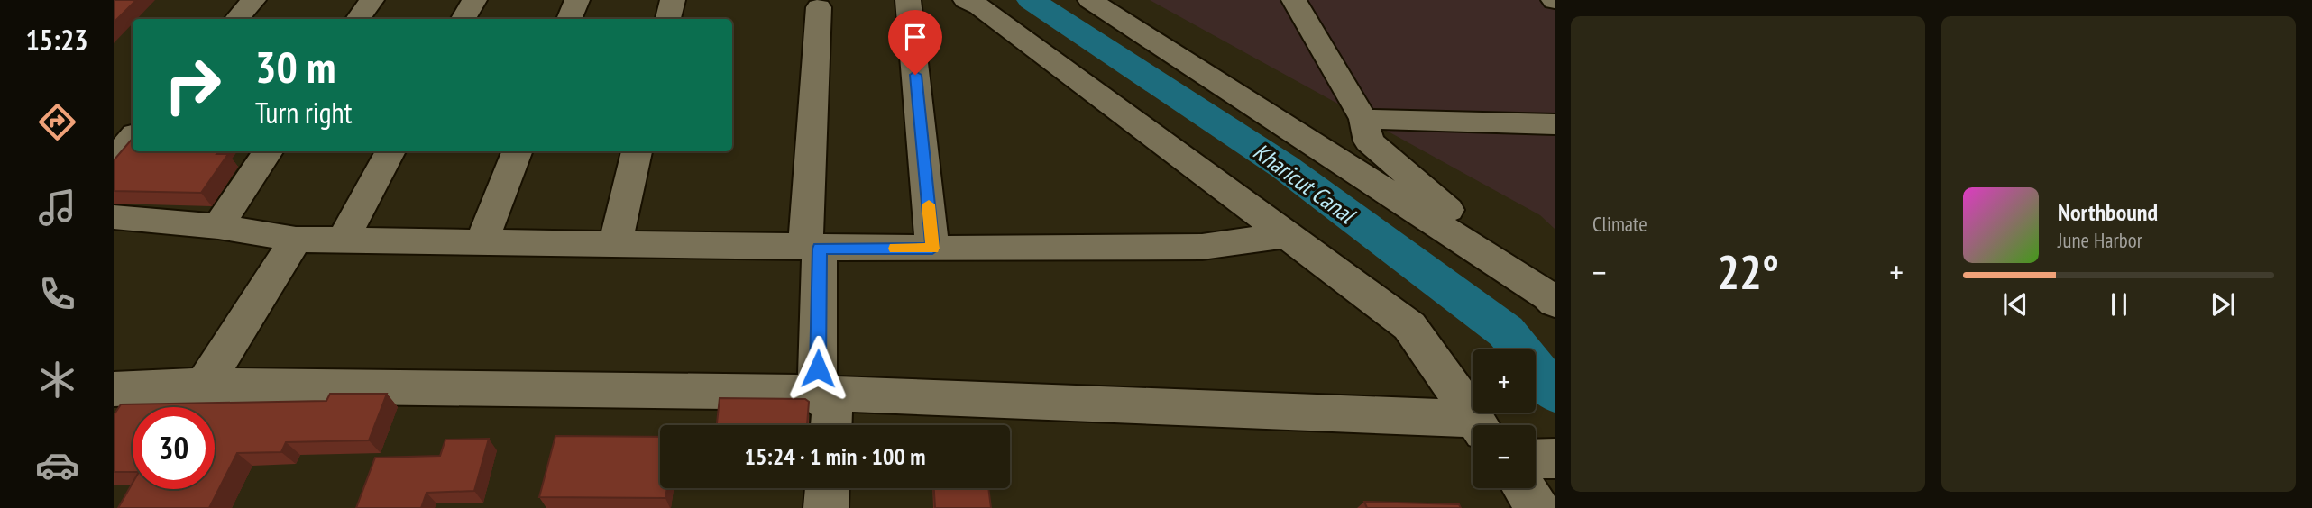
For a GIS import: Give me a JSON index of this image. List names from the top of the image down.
{
  "water": ["Kharicut Canal"],
  "page": {
    "tabs": "15:23",
    "tile": "Climate",
    "turn": ["30 m", "Turn right"],
    "song": ["Northbound", "June Harbor"],
    "heat": ["−", "22°", "+"],
    "map_buttons": ["+", "−"],
    "limit": "30",
    "trip": "15:24 · 1 min · 100 m"
  }
}
